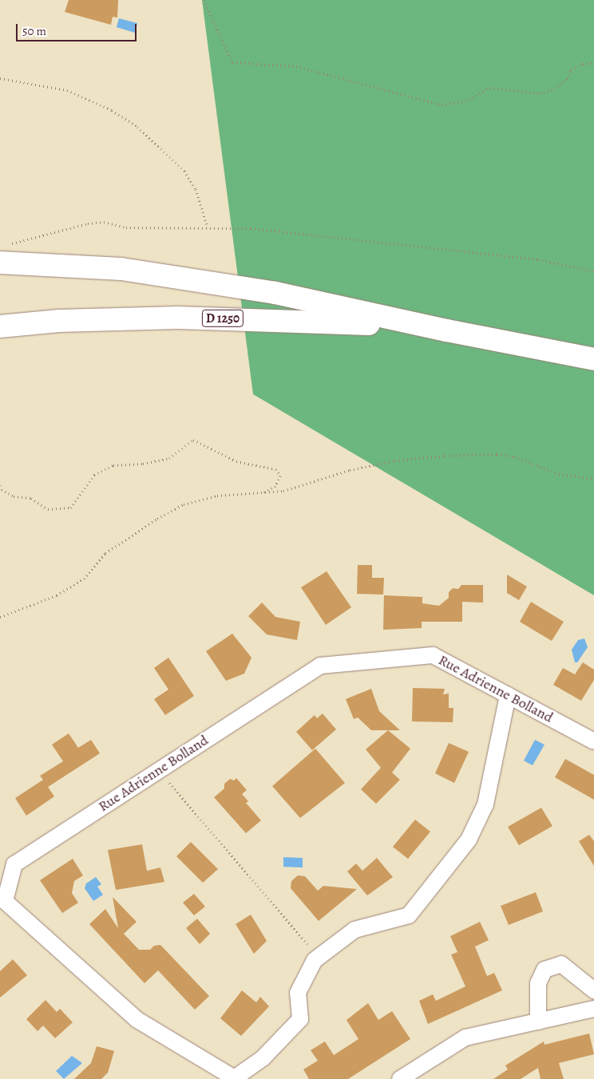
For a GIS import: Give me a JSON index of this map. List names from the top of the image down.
{
  "streets": {
    "main road": ["D 1250"],
    "street": ["Rue Adrienne Bolland"]
  },
  "scale_bar": "50 m"
}
